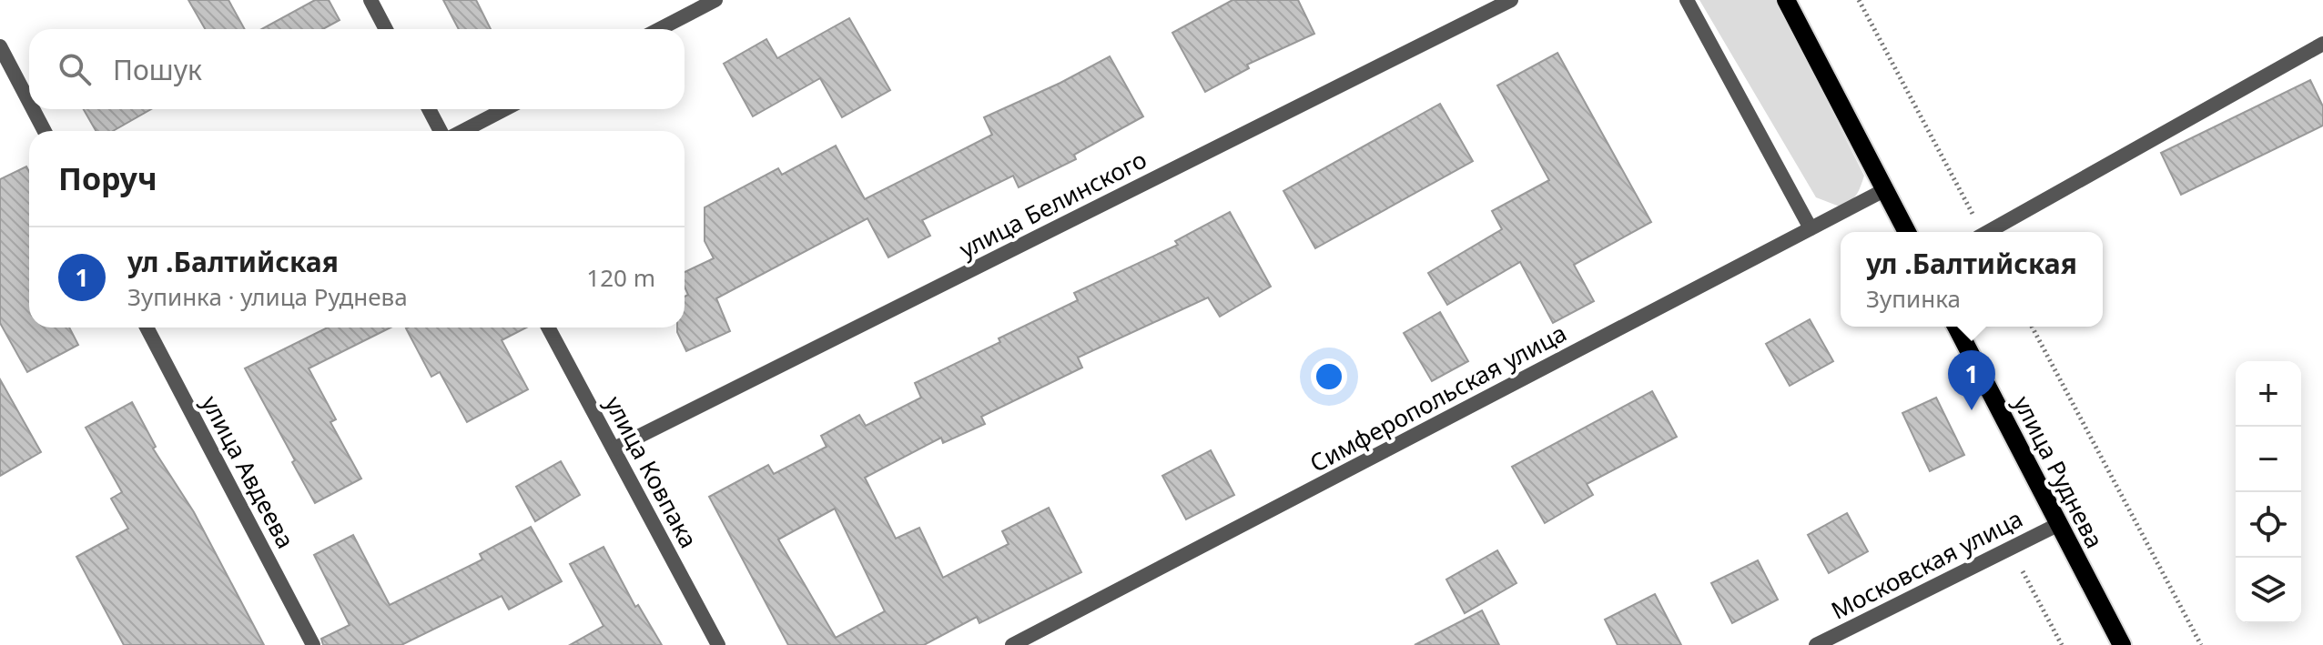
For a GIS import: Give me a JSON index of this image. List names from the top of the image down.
{
  "streets": {
    "main road": ["улица Руднева"],
    "street": [
      "улица Белинского",
      "Симферопольская улица",
      "улица Авдеева",
      "улица Ковпака",
      "Московская улица"
    ]
  },
  "crossings": [
    ["улица Белинского", "улица Ковпака"],
    ["улица Руднева", "Московская улица"]
  ],
  "page": {
    "search": "Пошук",
    "heading": "Поруч",
    "list": [
      {
        "mark": "1",
        "name": "ул .Балтийская",
        "note": "Зупинка · улица Руднева",
        "value": "120 m"
      }
    ],
    "popup": ["ул .Балтийская", "Зупинка"],
    "pins": "1",
    "map_buttons": ["+", "−"]
  }
}
